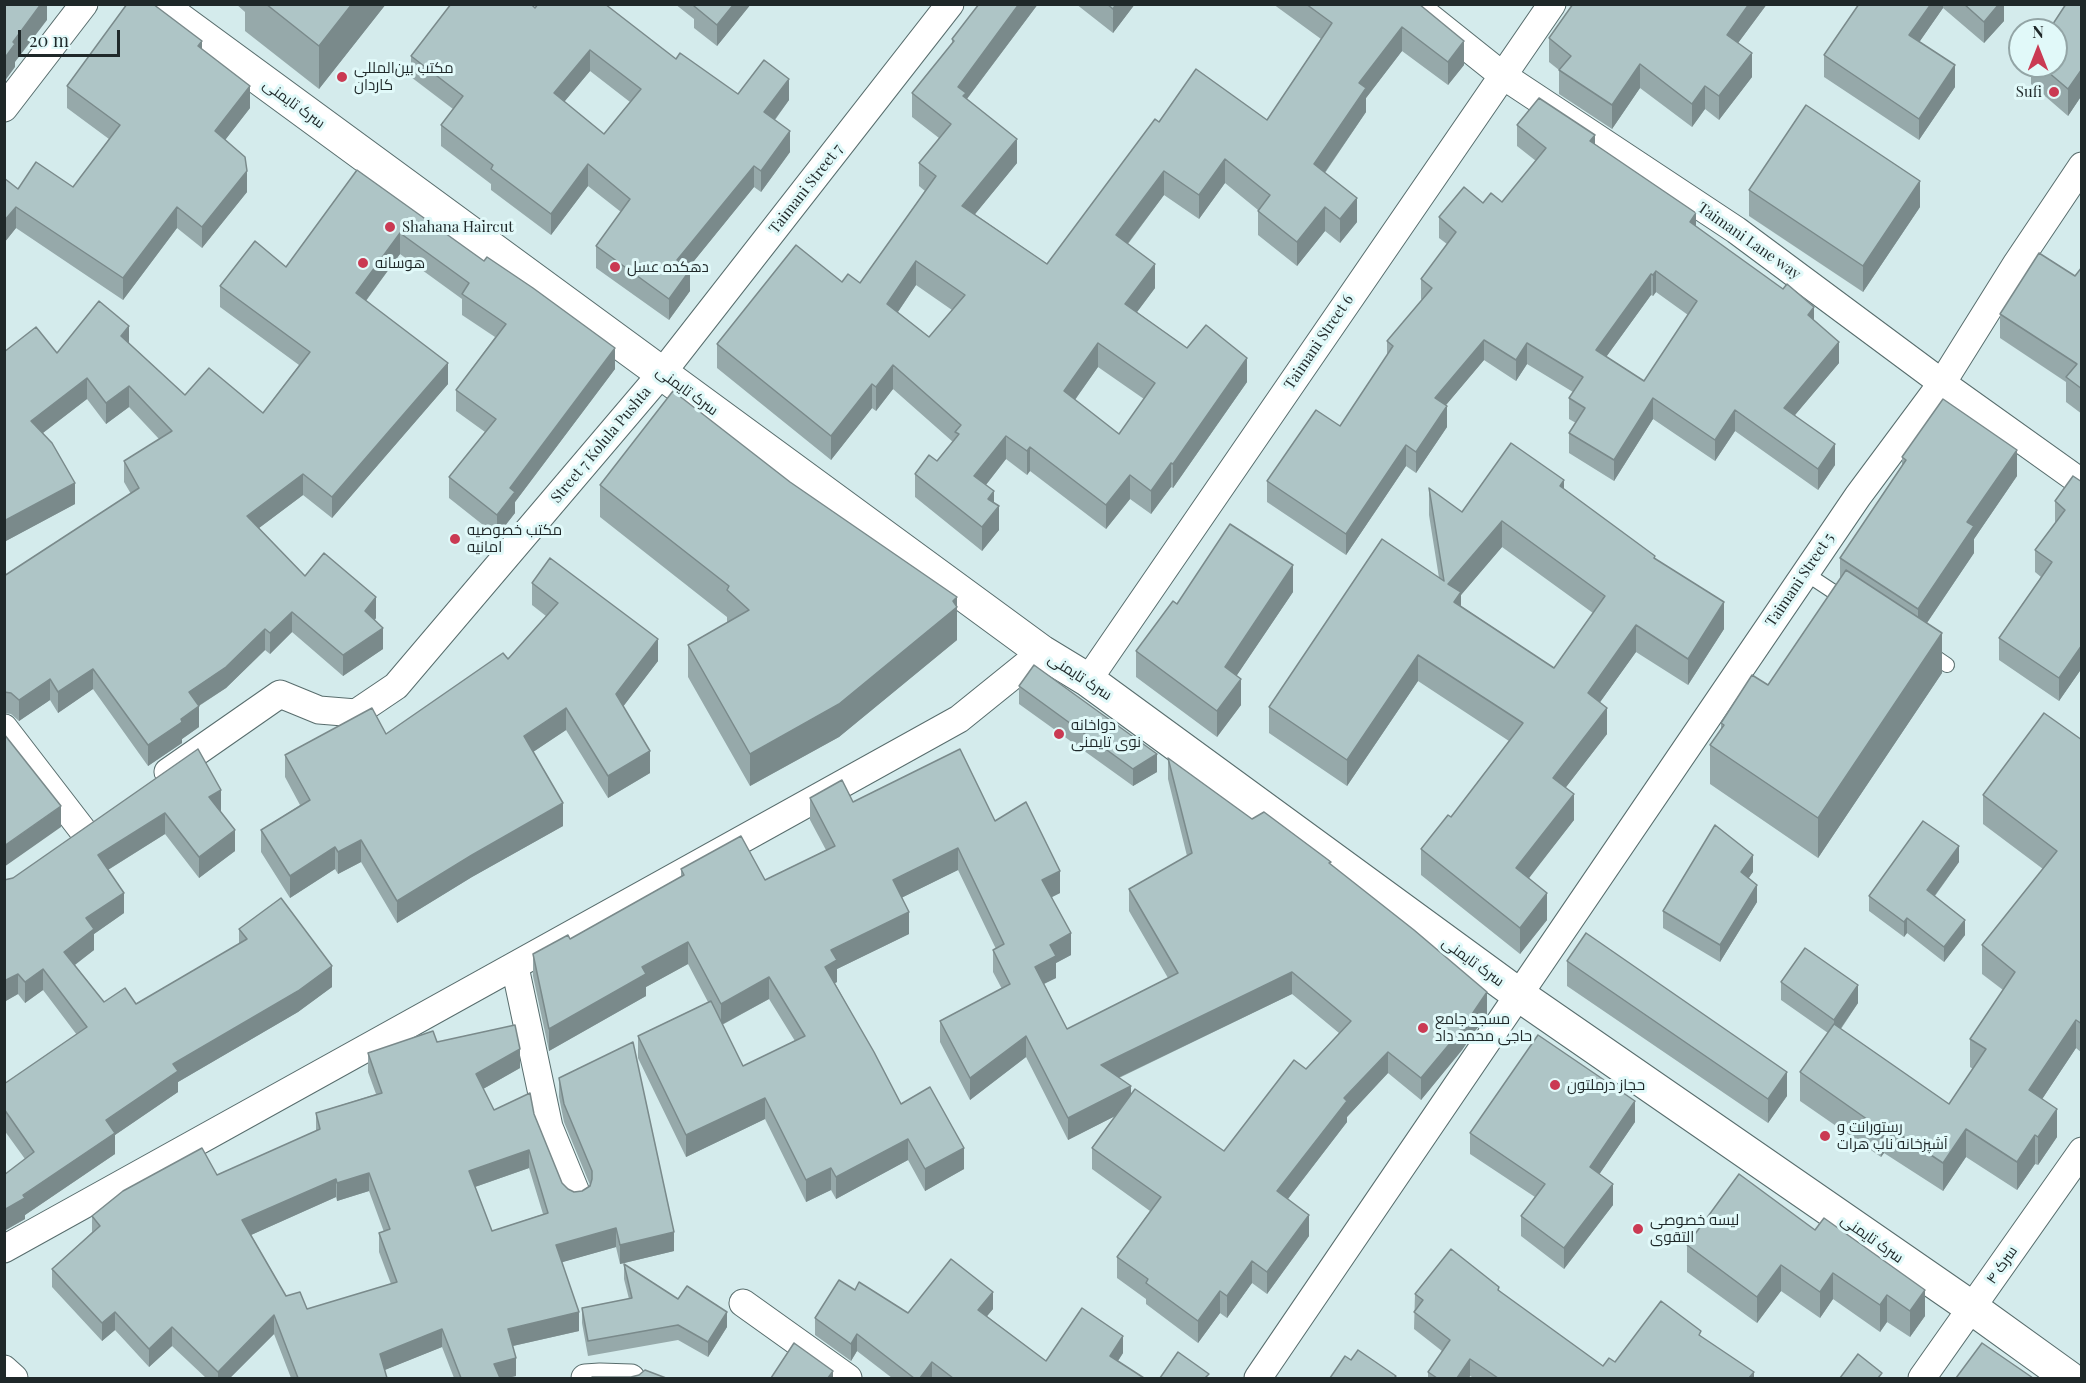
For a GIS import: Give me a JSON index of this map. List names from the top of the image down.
{
  "streets": {
    "main road": ["سرک تایمنی"],
    "street": [
      "Taimani Street 7",
      "Taimani Lane way",
      "Taimani Street 6",
      "Street 7 Kolula Pushta",
      "Taimani Street 5",
      "سرک ۴"
    ]
  },
  "crossings": [
    ["سرک تایمنی", "Taimani Street 7"],
    ["سرک تایمنی", "Taimani Street 6"],
    ["سرک تایمنی", "Street 7 Kolula Pushta"],
    ["سرک تایمنی", "Taimani Street 5"],
    ["سرک تایمنی", "سرک ۴"],
    ["Taimani Street 7", "Street 7 Kolula Pushta"],
    ["Taimani Lane way", "Taimani Street 6"],
    ["Taimani Lane way", "Taimani Street 5"]
  ],
  "places": [
    "مکتب بین‌المللی کاردان",
    "Sufi",
    "Shahana Haircut",
    "هوسانه",
    "دهکده عسل",
    "مکتب خصوصیه امانیه",
    "دواخانه نوی تایمنی",
    "مسجد جامع حاجی محمد داد",
    "حجاز درملتون",
    "رستورانت و آشپزخانه ناب هرات",
    "لیسه خصوصی التقوی"
  ],
  "scale_bar": "20 m",
  "north": "top"
}
